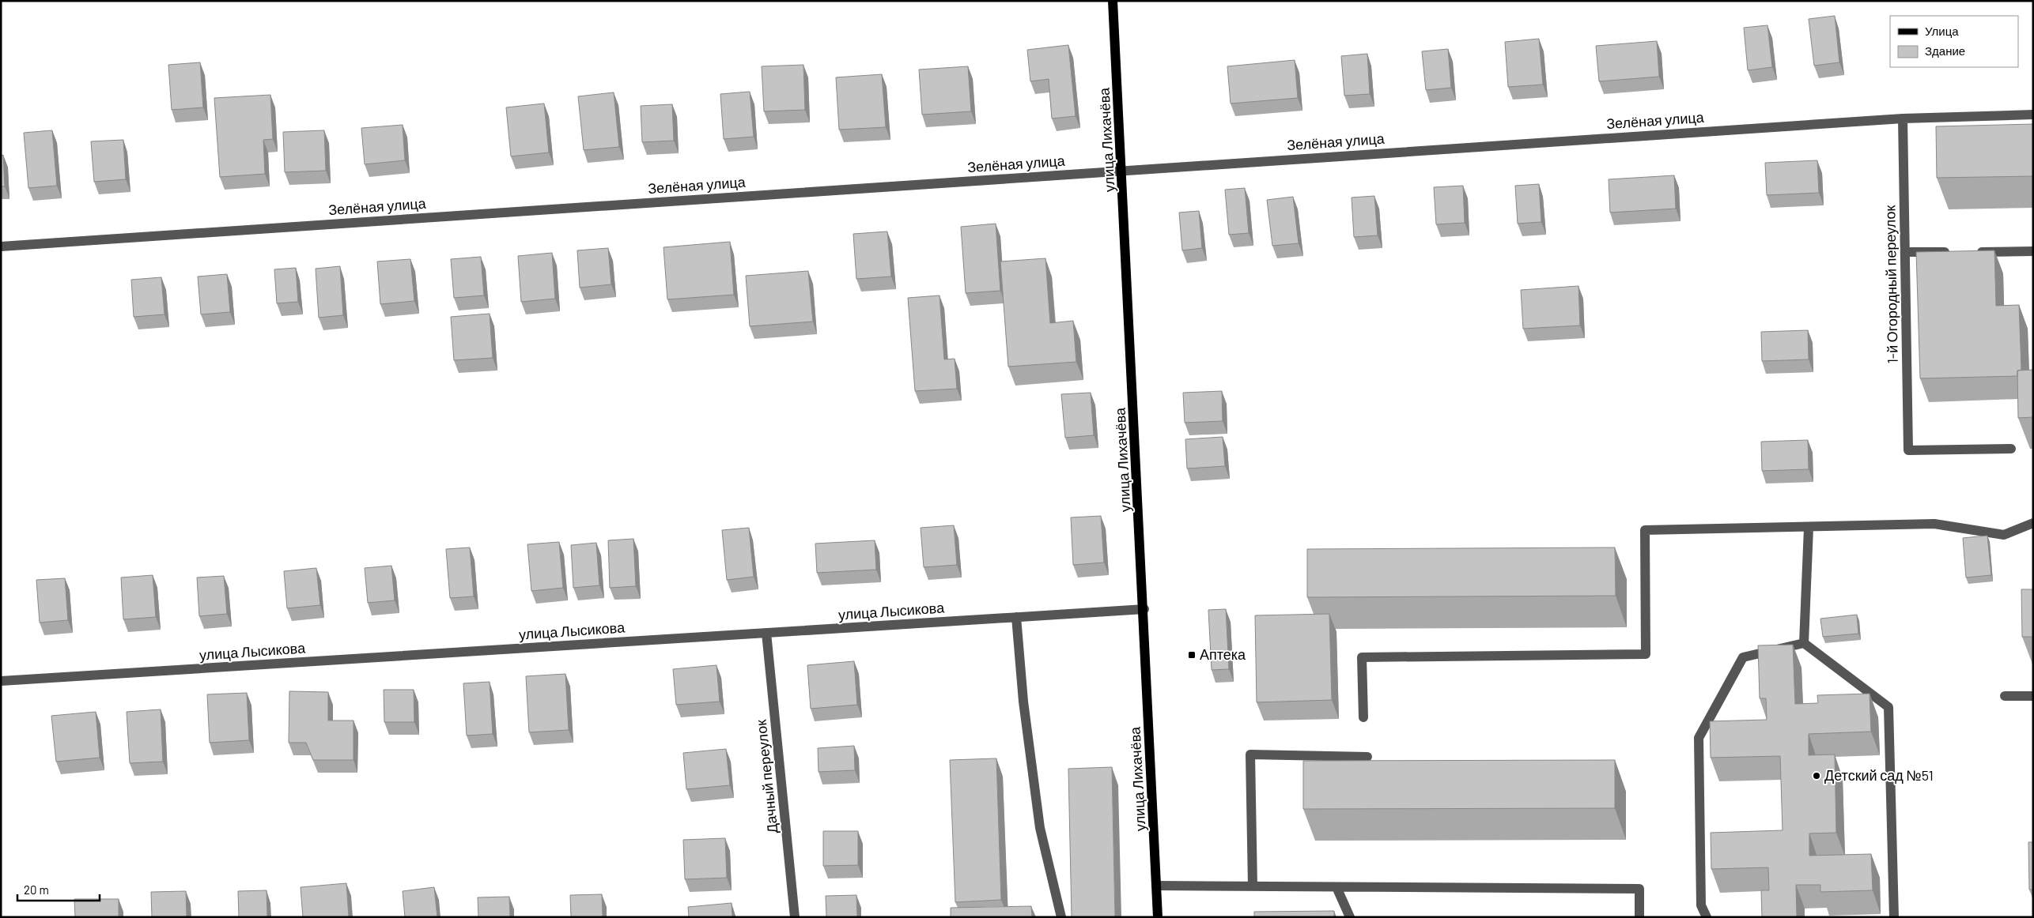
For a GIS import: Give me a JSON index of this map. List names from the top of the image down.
{
  "streets": {
    "main road": ["улица Лихачёва"],
    "street": [
      "Зелёная улица",
      "1-й Огородный переулок",
      "улица Лысикова",
      "Дачный переулок"
    ]
  },
  "crossings": [
    ["Зелёная улица", "улица Лихачёва"],
    ["Зелёная улица", "1-й Огородный переулок"],
    ["улица Лихачёва", "улица Лысикова"],
    ["улица Лысикова", "Дачный переулок"]
  ],
  "places": {
    "transit": ["Аптека"],
    "other": ["Детский сад №51"]
  },
  "legend": ["Улица", "Здание"],
  "scale_bar": "20 m"
}
